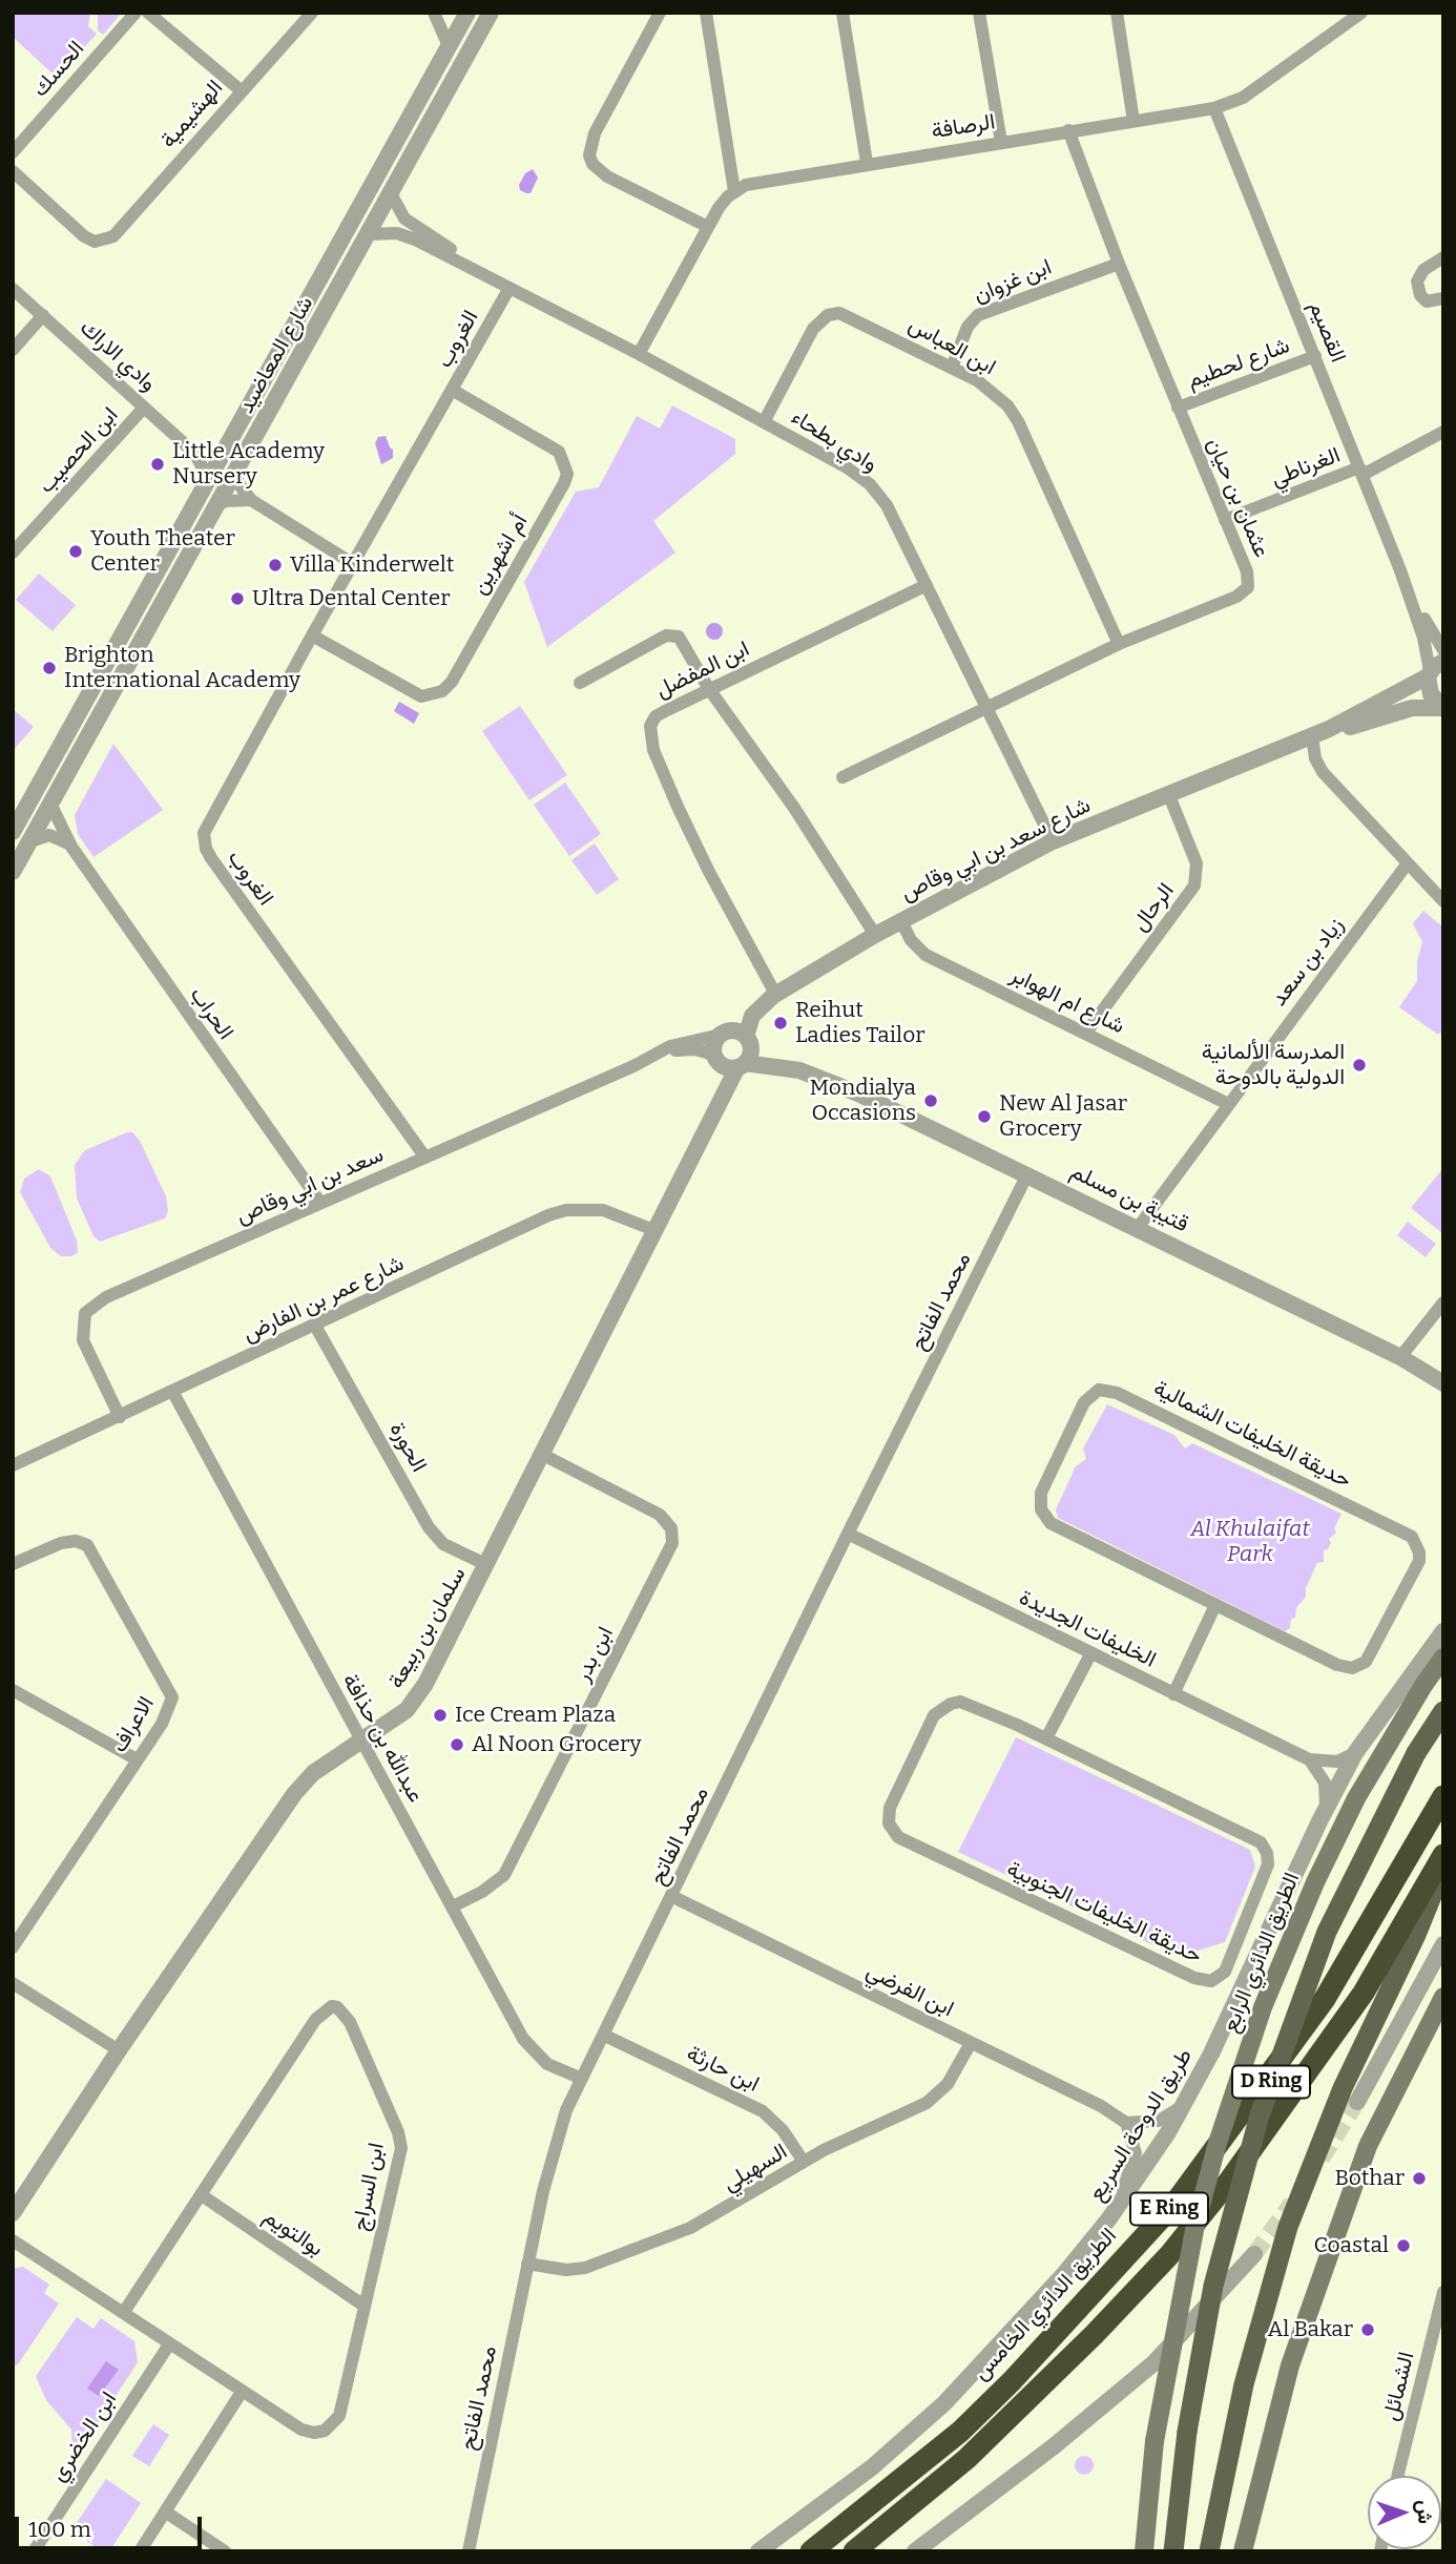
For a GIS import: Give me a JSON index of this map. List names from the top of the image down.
{
  "streets": {
    "highway": ["E Ring", "الطريق الدائري الخامس"],
    "main road": ["الطريق الدائري الرابع", "D Ring"],
    "street": [
      "الحسك",
      "الهشيمية",
      "الرصافة",
      "ابن غزوان",
      "القصيم",
      "الغروب",
      "ابن العباس",
      "شارع المعاضيد",
      "وادي الاراك",
      "شارع لحطيم",
      "وادي بطحاء",
      "ابن الحصيب",
      "الغرناطي",
      "عثمان بن حيان",
      "أم اشهرين",
      "ابن المفضل",
      "شارع سعد بن ابي وقاص",
      "الرحال",
      "زياد بن سعد",
      "شارع ام الهوابر",
      "الحراب",
      "سعد بن ابي وقاص",
      "قتيبة بن مسلم",
      "شارع عمر بن الفارض",
      "محمد الفاتح",
      "حديقة الخليفات الشمالية",
      "الحورة",
      "سلمان بن ربيعة",
      "الخليفات الجديدة",
      "ابن بدر",
      "الاعراف",
      "عبدالله بن حذافة",
      "حديقة الخليفات الجنوبية",
      "ابن الفرضي",
      "ابن حارثة",
      "طريق الدوحة السريع",
      "السهيلي",
      "ابن السراج",
      "بوالتويم",
      "الشمائل",
      "ابن الخضري"
    ]
  },
  "crossings": [
    ["الرصافة", "القصيم"],
    ["الرصافة", "عثمان بن حيان"],
    ["ابن غزوان", "ابن العباس"],
    ["ابن غزوان", "عثمان بن حيان"],
    ["القصيم", "شارع لحطيم"],
    ["القصيم", "الغرناطي"],
    ["القصيم", "شارع سعد بن ابي وقاص"],
    ["الغروب", "وادي بطحاء"],
    ["الغروب", "أم اشهرين"],
    ["الغروب", "سعد بن ابي وقاص"],
    ["ابن العباس", "وادي بطحاء"],
    ["ابن العباس", "عثمان بن حيان"],
    ["شارع المعاضيد", "وادي الاراك"],
    ["شارع المعاضيد", "وادي بطحاء"],
    ["شارع المعاضيد", "الحراب"],
    ["وادي الاراك", "ابن الحصيب"],
    ["شارع لحطيم", "عثمان بن حيان"],
    ["وادي بطحاء", "عثمان بن حيان"],
    ["وادي بطحاء", "ابن المفضل"],
    ["وادي بطحاء", "شارع سعد بن ابي وقاص"],
    ["الغرناطي", "عثمان بن حيان"],
    ["ابن المفضل", "شارع سعد بن ابي وقاص"],
    ["شارع سعد بن ابي وقاص", "الرحال"],
    ["شارع سعد بن ابي وقاص", "شارع ام الهوابر"],
    ["شارع سعد بن ابي وقاص", "سعد بن ابي وقاص"],
    ["شارع سعد بن ابي وقاص", "قتيبة بن مسلم"],
    ["شارع سعد بن ابي وقاص", "سلمان بن ربيعة"],
    ["الرحال", "شارع ام الهوابر"],
    ["زياد بن سعد", "شارع ام الهوابر"],
    ["زياد بن سعد", "قتيبة بن مسلم"],
    ["الحراب", "سعد بن ابي وقاص"],
    ["سعد بن ابي وقاص", "شارع عمر بن الفارض"],
    ["قتيبة بن مسلم", "محمد الفاتح"],
    ["قتيبة بن مسلم", "سلمان بن ربيعة"],
    ["شارع عمر بن الفارض", "الحورة"],
    ["شارع عمر بن الفارض", "سلمان بن ربيعة"],
    ["شارع عمر بن الفارض", "عبدالله بن حذافة"],
    ["محمد الفاتح", "الخليفات الجديدة"],
    ["محمد الفاتح", "عبدالله بن حذافة"],
    ["محمد الفاتح", "ابن الفرضي"],
    ["محمد الفاتح", "ابن حارثة"],
    ["محمد الفاتح", "السهيلي"],
    ["الحورة", "سلمان بن ربيعة"],
    ["سلمان بن ربيعة", "ابن بدر"],
    ["سلمان بن ربيعة", "عبدالله بن حذافة"],
    ["الخليفات الجديدة", "طريق الدوحة السريع"],
    ["ابن بدر", "عبدالله بن حذافة"],
    ["ابن الفرضي", "السهيلي"],
    ["ابن حارثة", "السهيلي"],
    ["ابن السراج", "بوالتويم"],
    ["ابن السراج", "ابن الخضري"]
  ],
  "parks": ["Al Khulaifat Park"],
  "places": [
    "Little Academy Nursery",
    "Youth Theater Center",
    "Villa Kinderwelt",
    "Ultra Dental Center",
    "Brighton International Academy",
    "Reihut Ladies Tailor",
    "المدرسة الألمانية الدولية بالدوحة",
    "Mondialya Occasions",
    "New Al Jasar Grocery",
    "Ice Cream Plaza",
    "Al Noon Grocery",
    "Bothar",
    "Coastal",
    "Al Bakar"
  ],
  "scale_bar": "100 m",
  "north": "right"
}
